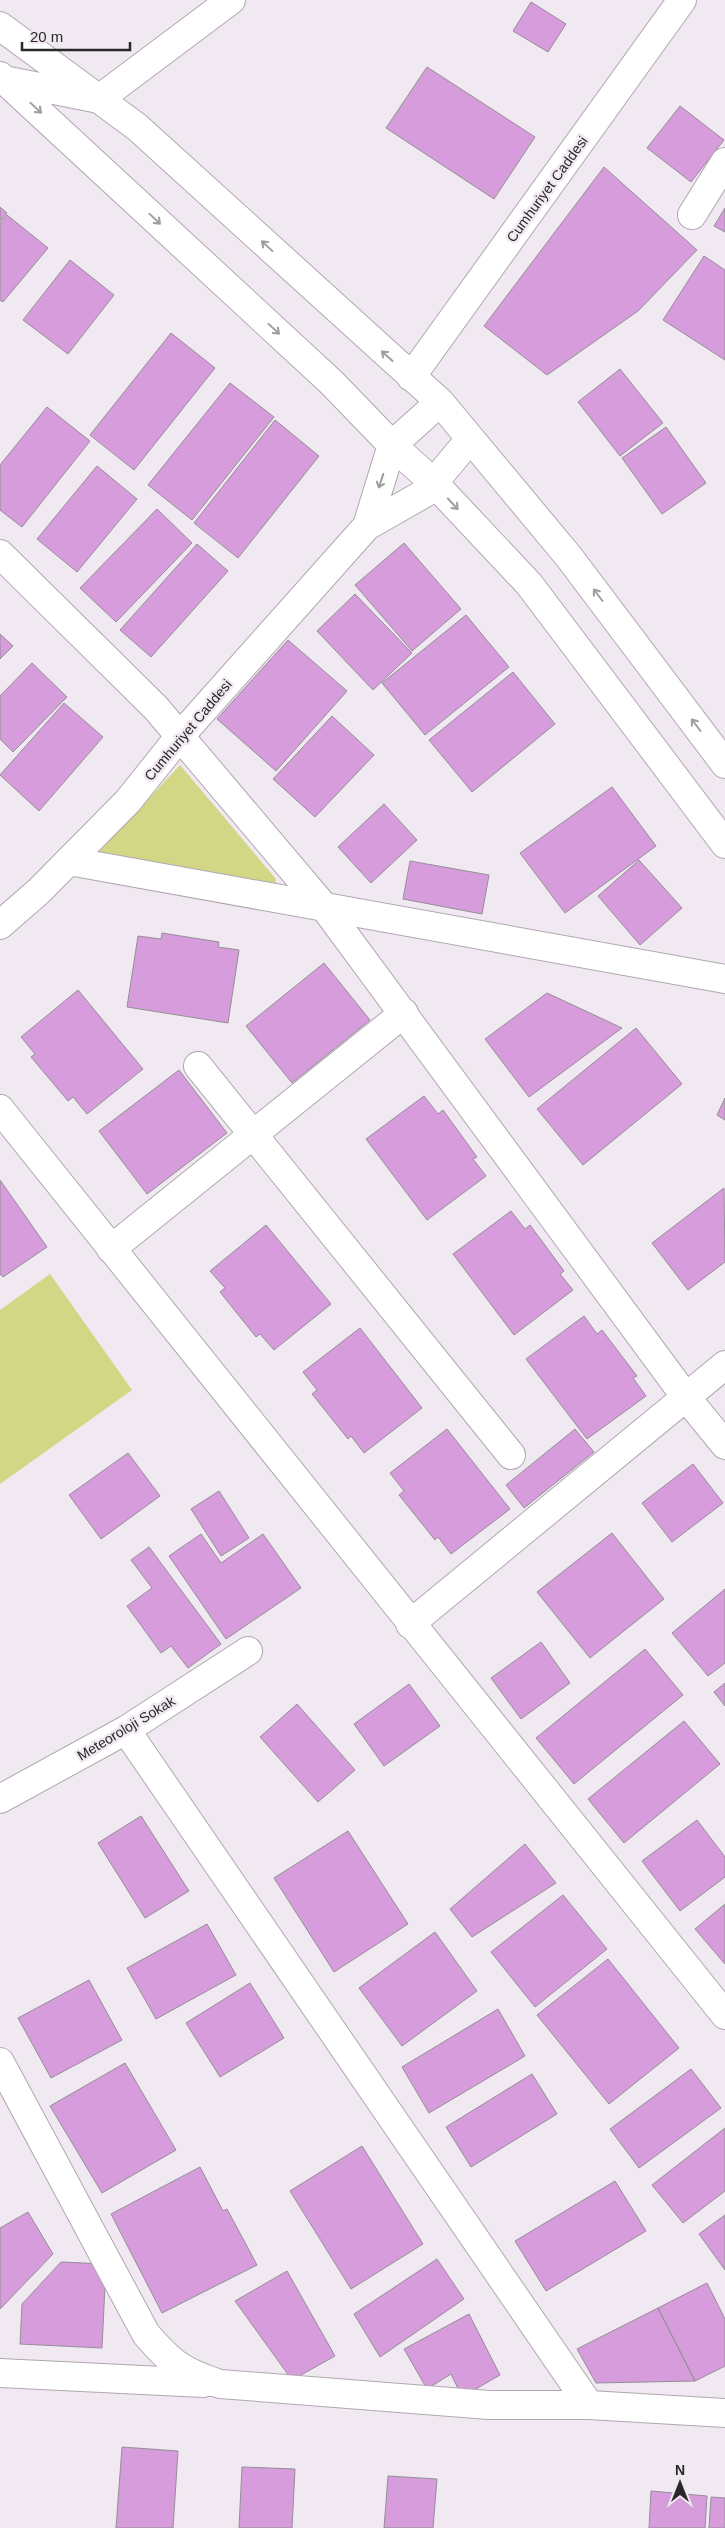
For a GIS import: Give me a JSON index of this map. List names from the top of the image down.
{
  "streets": {
    "street": ["Cumhuriyet Caddesi", "Meteoroloji Sokak"]
  },
  "scale_bar": "20 m",
  "north": "top"
}
